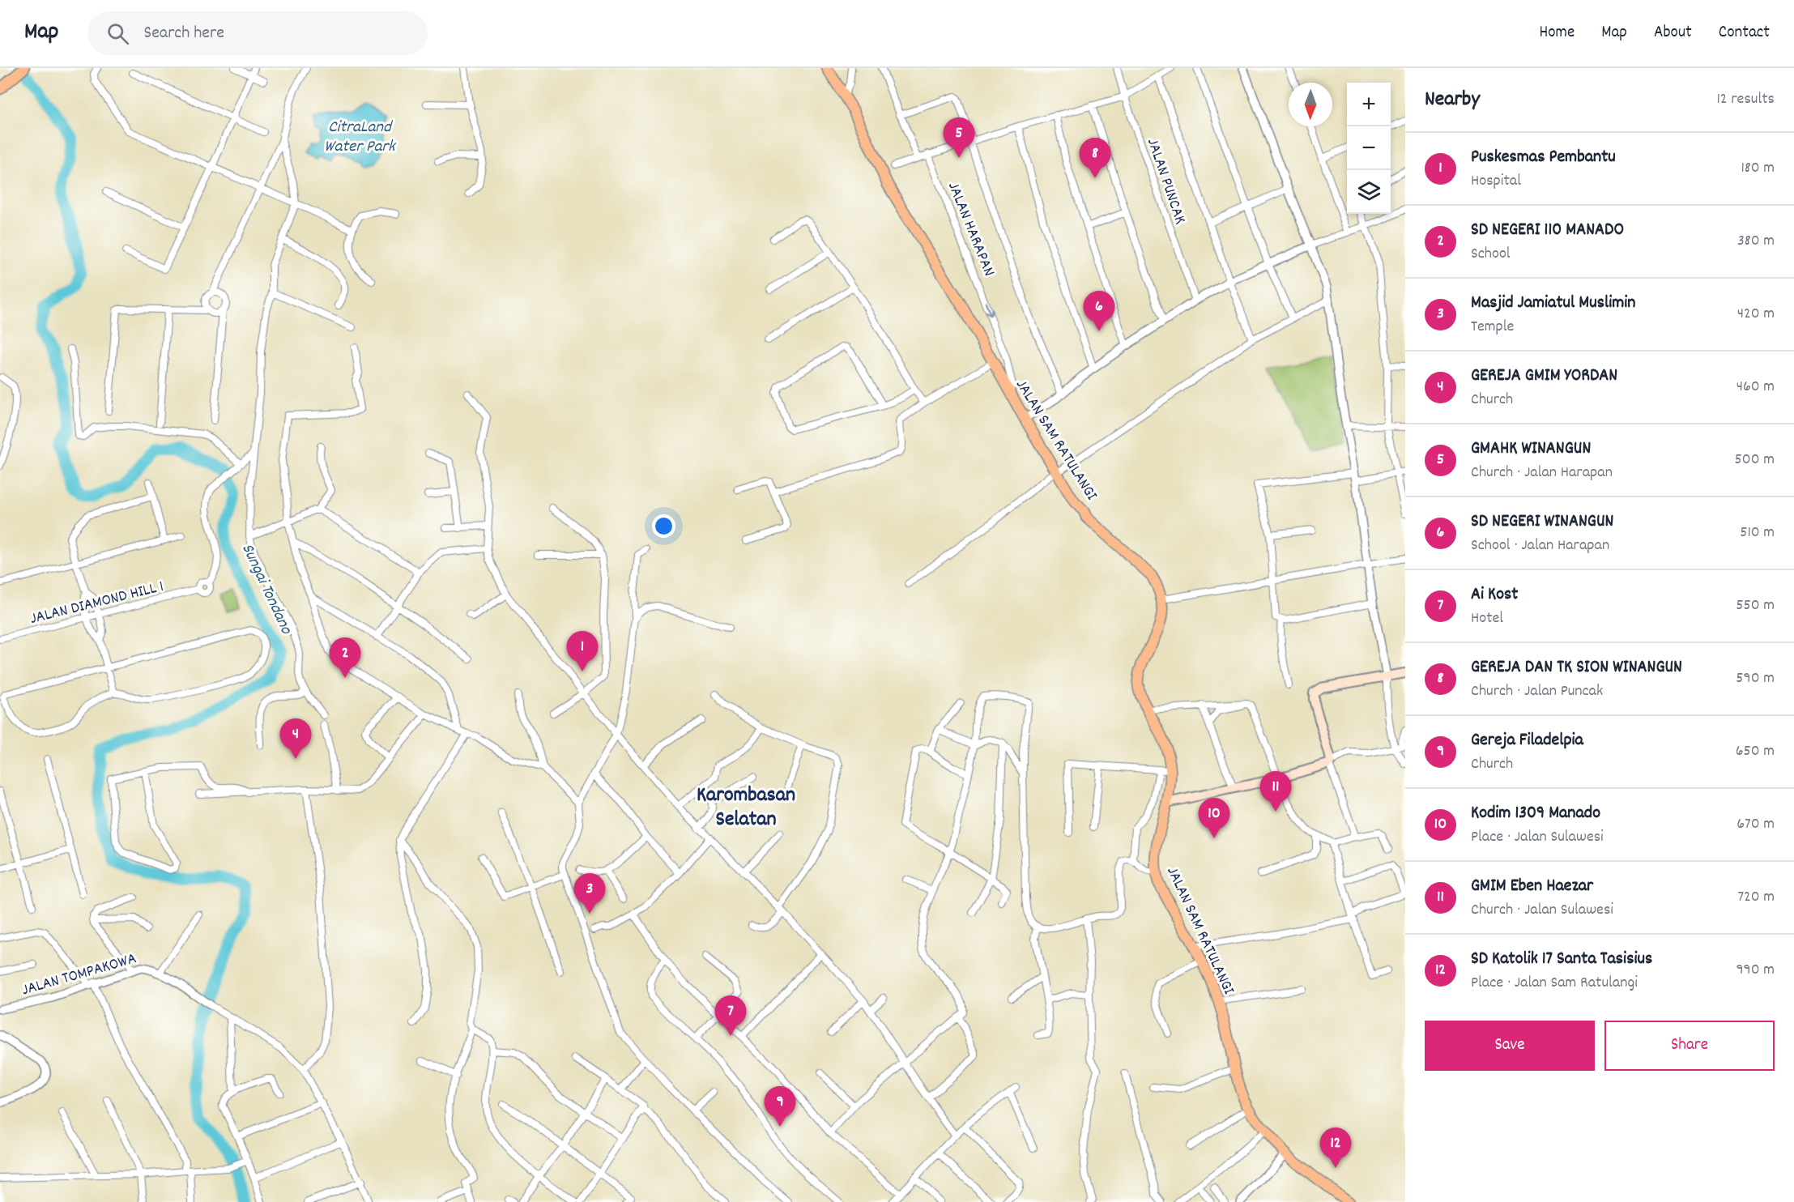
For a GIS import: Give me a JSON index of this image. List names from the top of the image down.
{
  "streets": {
    "highway": ["JALAN SAM RATULANGI"],
    "street": [
      "JALAN PUNCAK",
      "JALAN HARAPAN",
      "JALAN DIAMOND HILL 1",
      "JALAN TOMPAKOWA"
    ]
  },
  "crossings": [
    ["JALAN HARAPAN", "JALAN SAM RATULANGI"]
  ],
  "districts": ["Karombasan Selatan"],
  "water": ["CitraLand Water Park", "Sungai Tondano"],
  "north": "bottom",
  "page": {
    "header": "Map",
    "search": "Search here",
    "nav": [
      "Home",
      "Map",
      "About",
      "Contact"
    ],
    "heading": ["Nearby", "12 results"],
    "map_buttons": ["+", "−"],
    "pins": [
      "5",
      "8",
      "6",
      "1",
      "2",
      "4",
      "11",
      "10",
      "3",
      "7",
      "9",
      "12"
    ],
    "list": [
      {
        "mark": "1",
        "name": "Puskesmas Pembantu",
        "note": "Hospital",
        "value": "180 m"
      },
      {
        "mark": "2",
        "name": "SD NEGERI 110 MANADO",
        "note": "School",
        "value": "380 m"
      },
      {
        "mark": "3",
        "name": "Masjid Jamiatul Muslimin",
        "note": "Temple",
        "value": "420 m"
      },
      {
        "mark": "4",
        "name": "GEREJA GMIM YORDAN",
        "note": "Church",
        "value": "460 m"
      },
      {
        "mark": "5",
        "name": "GMAHK WINANGUN",
        "note": "Church · Jalan Harapan",
        "value": "500 m"
      },
      {
        "mark": "6",
        "name": "SD NEGERI WINANGUN",
        "note": "School · Jalan Harapan",
        "value": "510 m"
      },
      {
        "mark": "7",
        "name": "Ai Kost",
        "note": "Hotel",
        "value": "550 m"
      },
      {
        "mark": "8",
        "name": "GEREJA DAN TK SION WINANGUN",
        "note": "Church · Jalan Puncak",
        "value": "590 m"
      },
      {
        "mark": "9",
        "name": "Gereja Filadelpia",
        "note": "Church",
        "value": "650 m"
      },
      {
        "mark": "10",
        "name": "Kodim 1309 Manado",
        "note": "Place · Jalan Sulawesi",
        "value": "670 m"
      },
      {
        "mark": "11",
        "name": "GMIM Eben Haezar",
        "note": "Church · Jalan Sulawesi",
        "value": "720 m"
      },
      {
        "mark": "12",
        "name": "SD Katolik 17 Santa Tasisius",
        "note": "Place · Jalan Sam Ratulangi",
        "value": "990 m"
      }
    ],
    "buttons": ["Save", "Share"]
  }
}
